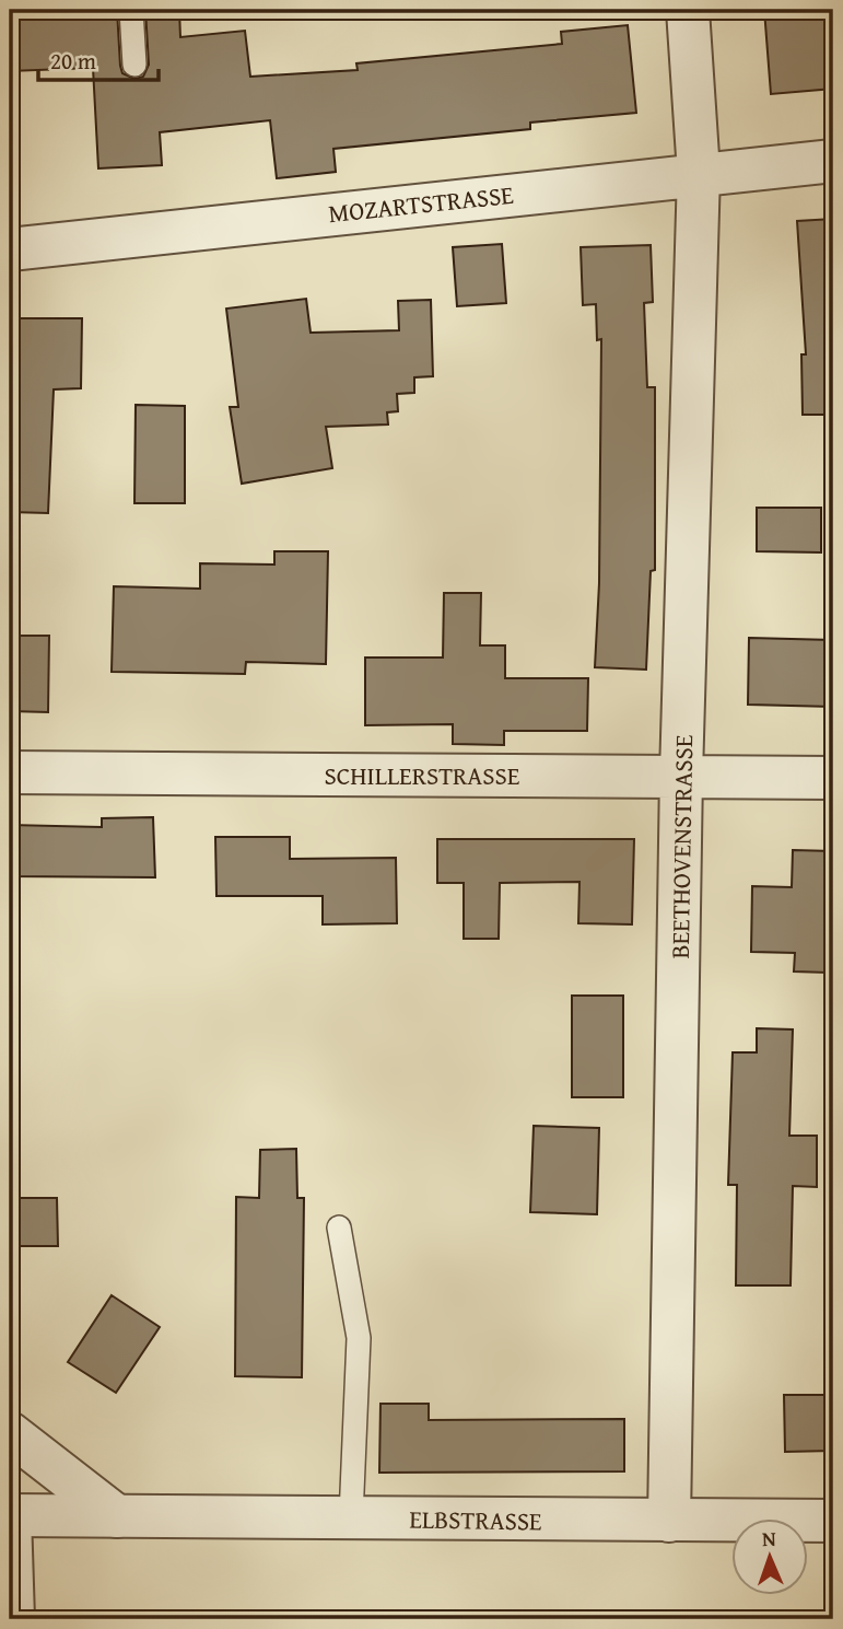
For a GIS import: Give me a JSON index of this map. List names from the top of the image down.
{
  "streets": {
    "street": [
      "MOZARTSTRASSE",
      "SCHILLERSTRASSE",
      "BEETHOVENSTRASSE",
      "ELBSTRASSE"
    ]
  },
  "crossings": [
    ["MOZARTSTRASSE", "BEETHOVENSTRASSE"],
    ["SCHILLERSTRASSE", "BEETHOVENSTRASSE"],
    ["BEETHOVENSTRASSE", "ELBSTRASSE"]
  ],
  "scale_bar": "20 m",
  "north": "top"
}
